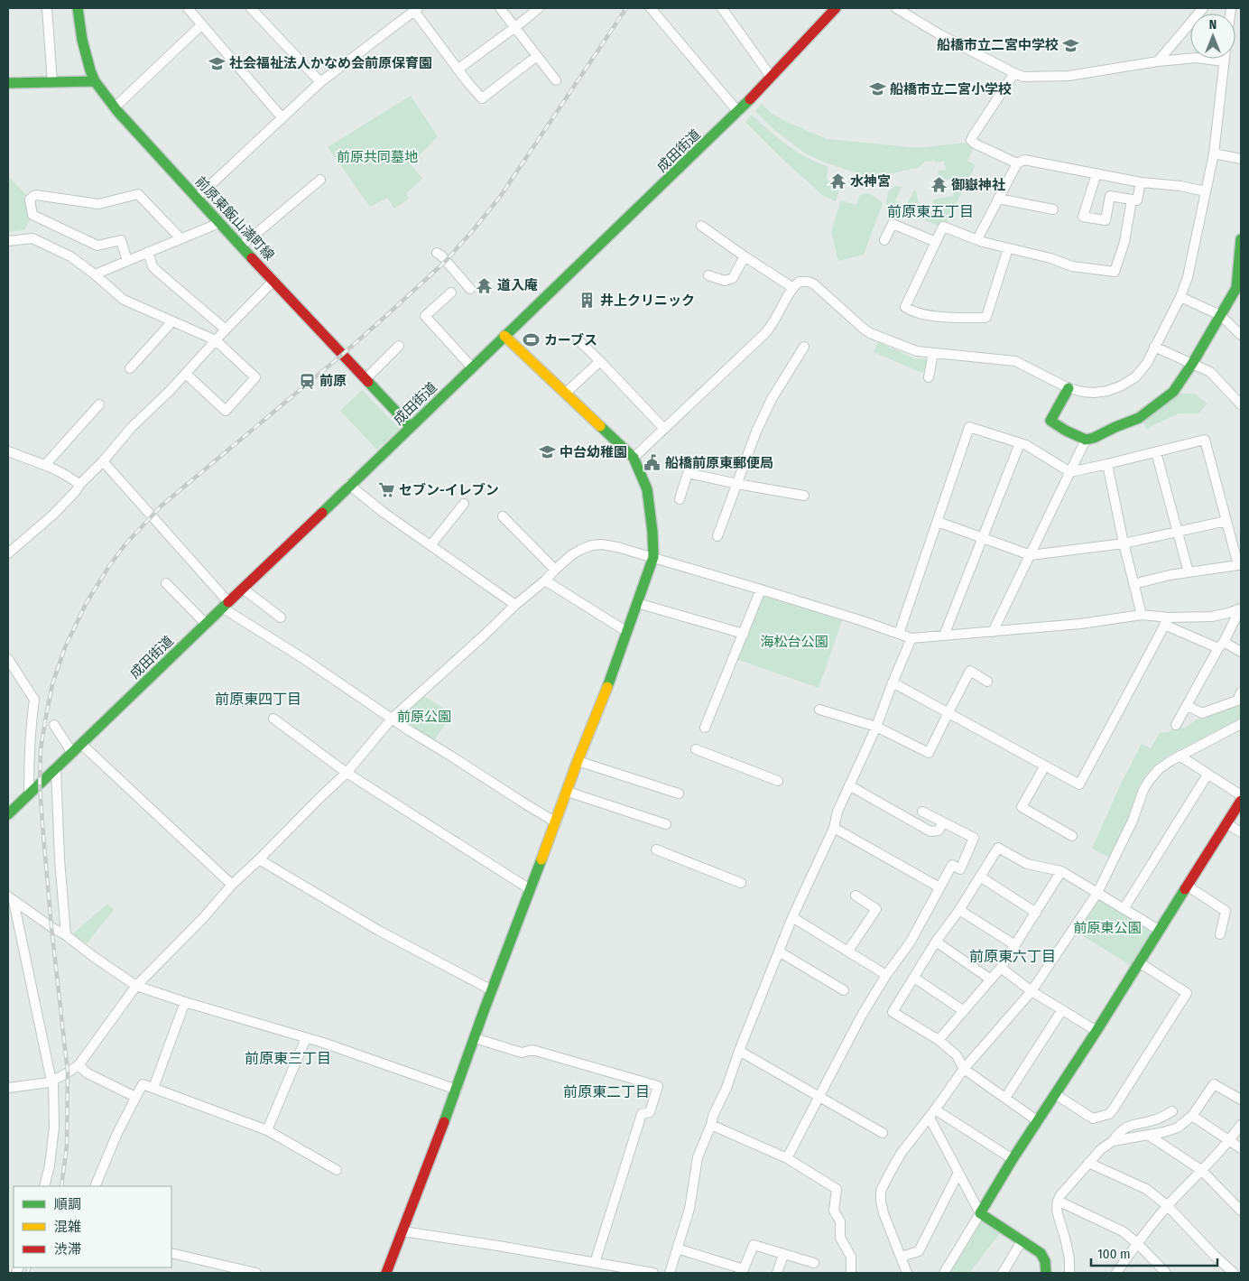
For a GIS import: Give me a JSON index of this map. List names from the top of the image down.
{
  "streets": {
    "main road": ["成田街道", "前原東飯山満町線"]
  },
  "crossings": [
    ["成田街道", "前原東飯山満町線"]
  ],
  "districts": [
    "前原東五丁目",
    "前原東四丁目",
    "前原東六丁目",
    "前原東三丁目",
    "前原東二丁目"
  ],
  "parks": [
    "前原共同墓地",
    "海松台公園",
    "前原公園",
    "前原東公園"
  ],
  "places": {
    "school or university": [
      "船橋市立二宮中学校",
      "社会福祉法人かなめ会前原保育園",
      "船橋市立二宮小学校",
      "中台幼稚園"
    ],
    "temple": ["水神宮", "御嶽神社", "道入庵"],
    "building": ["井上クリニック"],
    "sports": ["カーブス"],
    "station": ["前原"],
    "public building": ["船橋前原東郵便局"],
    "supermarket": ["セブン-イレブン"]
  },
  "legend": ["順調", "混雑", "渋滞"],
  "scale_bar": "100 m",
  "north": "top"
}
